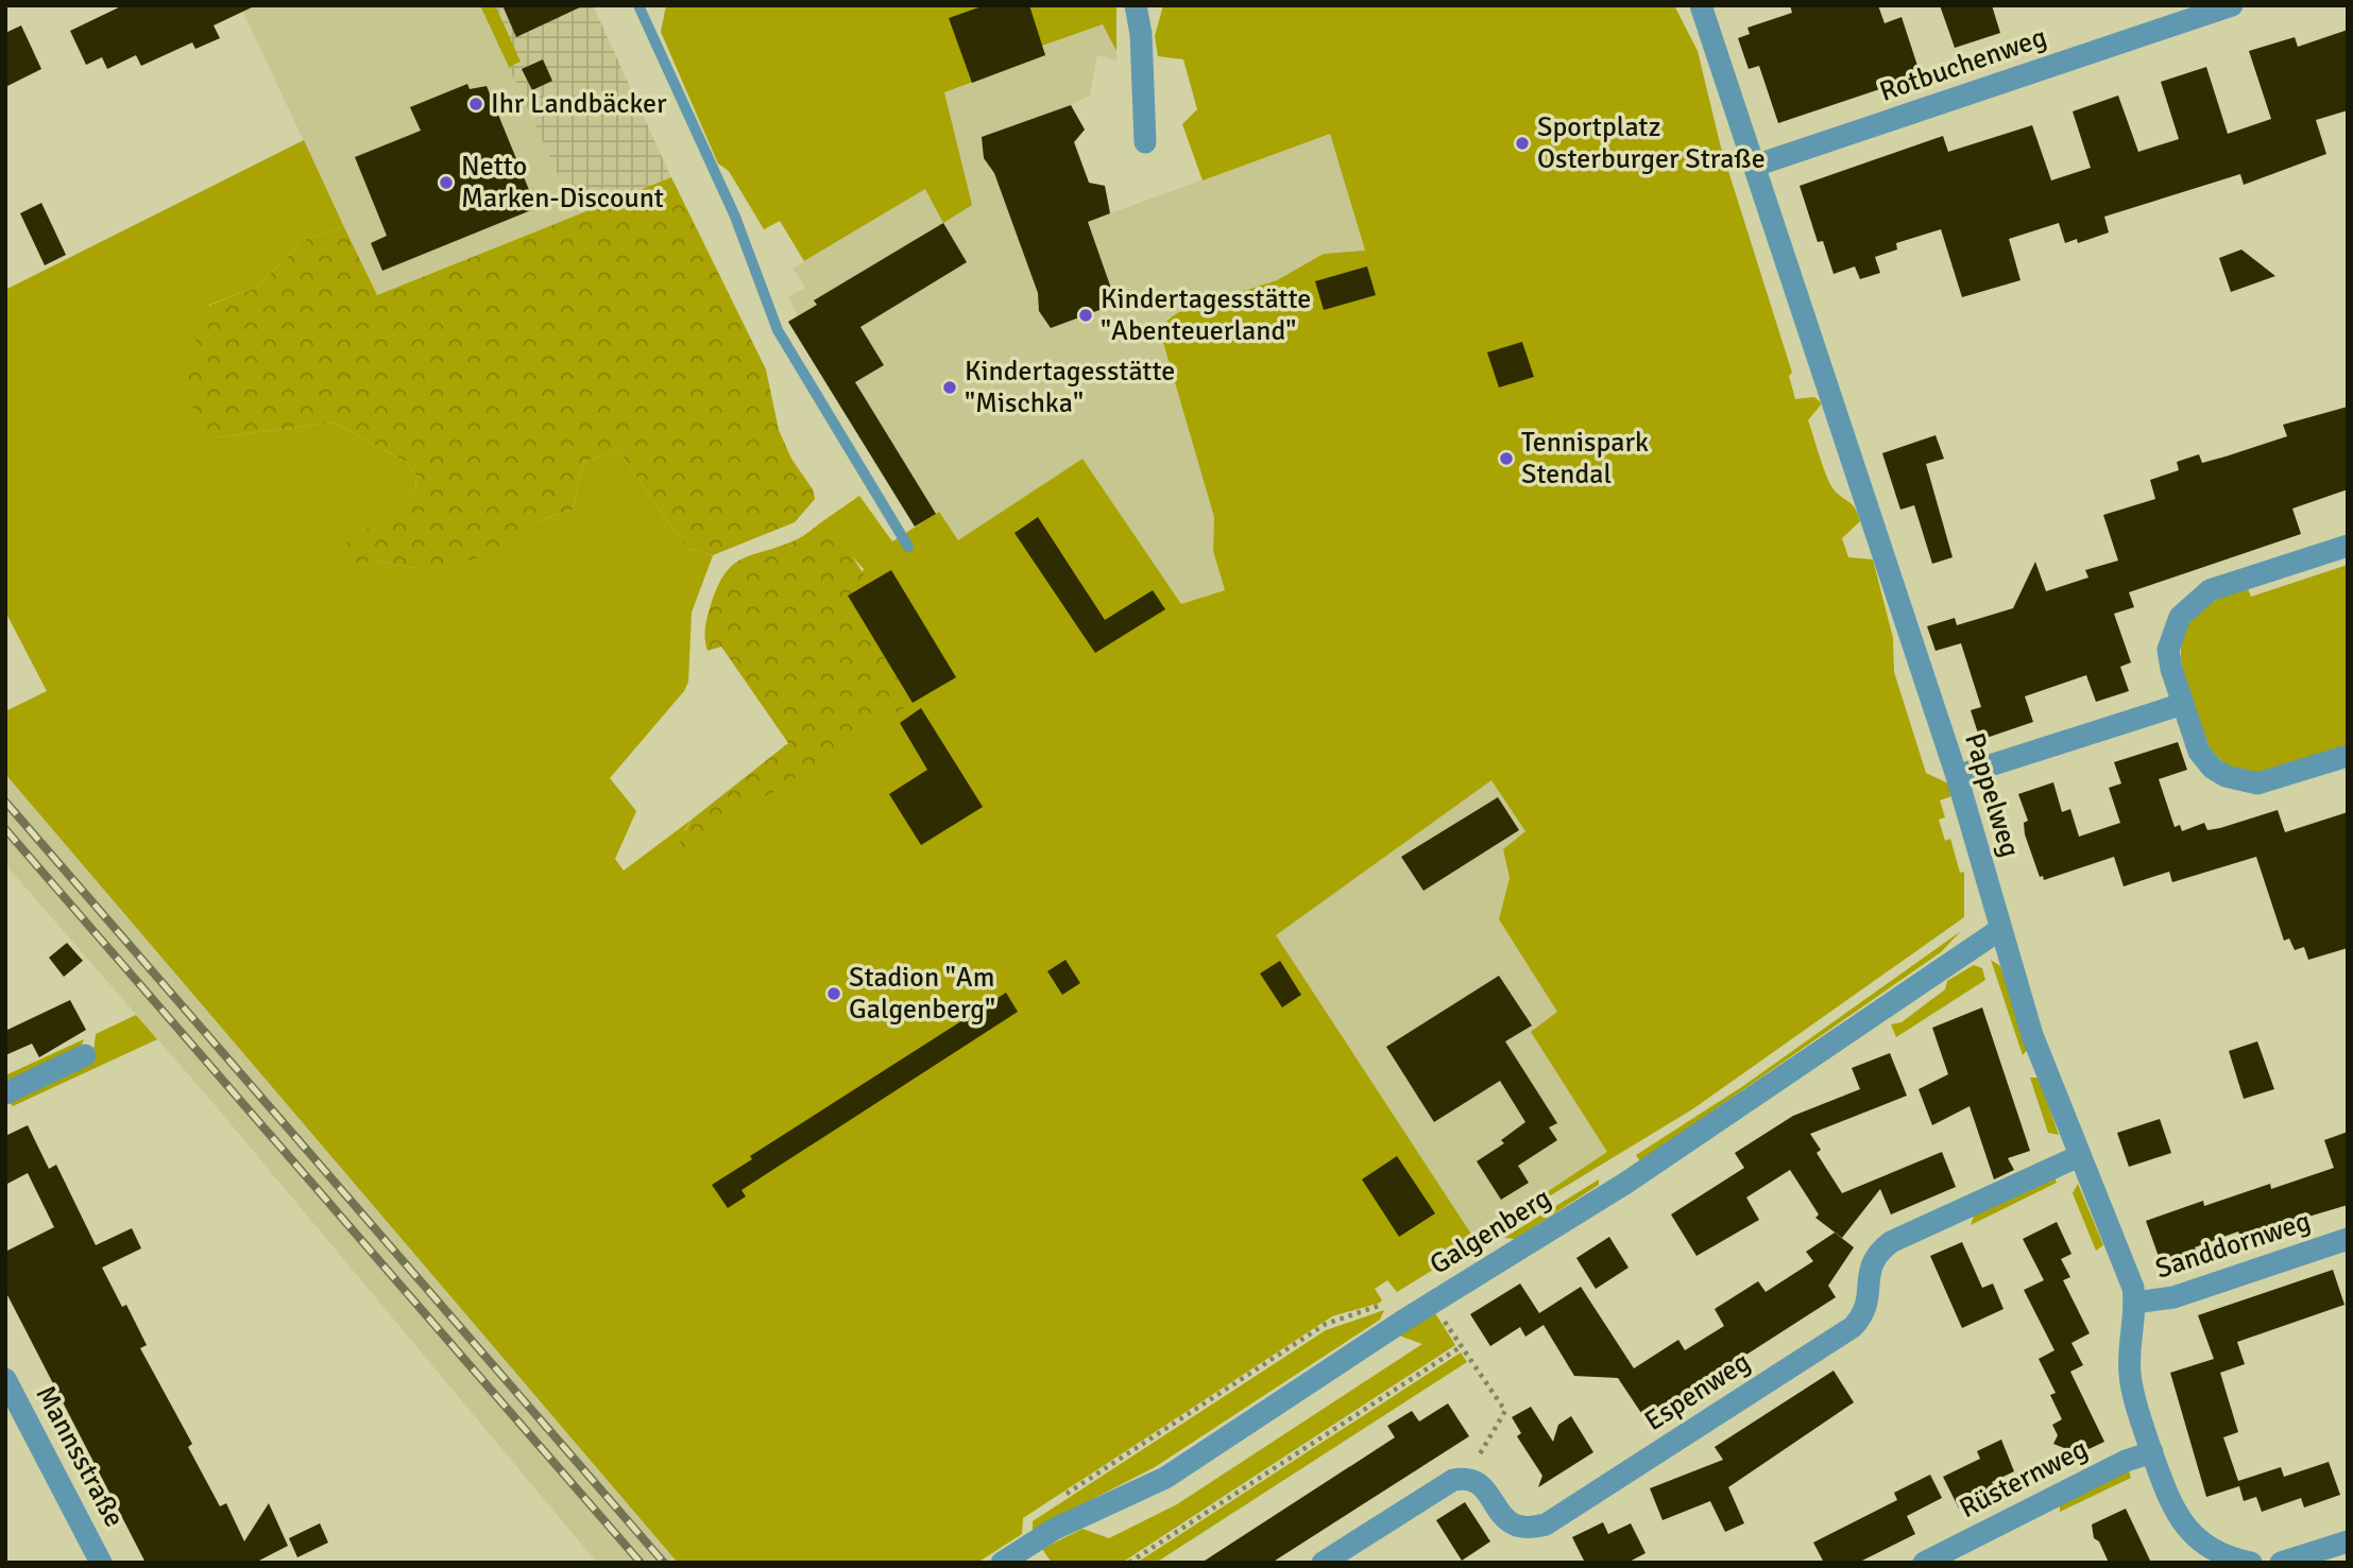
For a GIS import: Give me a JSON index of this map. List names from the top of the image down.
{
  "streets": {
    "street": [
      "Rotbuchenweg",
      "Pappelweg",
      "Galgenberg",
      "Sanddornweg",
      "Espenweg",
      "Mannsstraße",
      "Rüsternweg"
    ]
  },
  "crossings": [
    ["Rotbuchenweg", "Pappelweg"],
    ["Pappelweg", "Galgenberg"],
    ["Pappelweg", "Sanddornweg"],
    ["Pappelweg", "Espenweg"],
    ["Pappelweg", "Rüsternweg"]
  ],
  "places": [
    "Ihr Landbäcker",
    "Sportplatz Osterburger Straße",
    "Netto Marken-Discount",
    "Kindertagesstätte \"Abenteuerland\"",
    "Kindertagesstätte \"Mischka\"",
    "Tennispark Stendal",
    "Stadion \"Am Galgenberg\""
  ]
}
